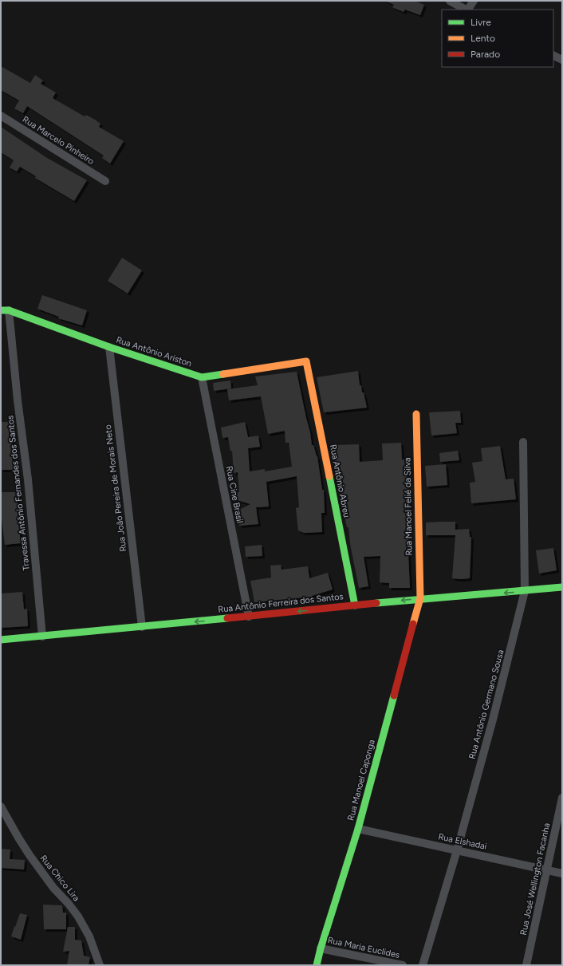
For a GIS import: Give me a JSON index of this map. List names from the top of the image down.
{
  "streets": {
    "street": [
      "Rua Marcelo Pinheiro",
      "Rua Antônio Ariston",
      "Rua Antônio Abreu",
      "Rua João Pereira de Morais Neto",
      "Travessa Antônio Fernandes dos Santos",
      "Rua Cine Brasil",
      "Rua Manoel Felié da Silva",
      "Rua Antônio Ferreira dos Santos",
      "Rua Antônio Germano Sousa",
      "Rua Manoel Caponga",
      "Rua Elshadai",
      "Rua Chico Lira",
      "Rua José Wellington Facanha",
      "Rua Maria Euclides"
    ]
  },
  "crossings": [
    ["Rua Antônio Ariston", "Rua Antônio Abreu"],
    ["Rua Antônio Ariston", "Rua João Pereira de Morais Neto"],
    ["Rua Antônio Ariston", "Travessa Antônio Fernandes dos Santos"],
    ["Rua Antônio Ariston", "Rua Cine Brasil"],
    ["Rua Antônio Abreu", "Rua Antônio Ferreira dos Santos"],
    ["Rua João Pereira de Morais Neto", "Rua Antônio Ferreira dos Santos"],
    ["Travessa Antônio Fernandes dos Santos", "Rua Antônio Ferreira dos Santos"],
    ["Rua Cine Brasil", "Rua Antônio Ferreira dos Santos"],
    ["Rua Manoel Felié da Silva", "Rua Antônio Ferreira dos Santos"],
    ["Rua Manoel Felié da Silva", "Rua Manoel Caponga"],
    ["Rua Antônio Ferreira dos Santos", "Rua Antônio Germano Sousa"],
    ["Rua Antônio Ferreira dos Santos", "Rua Manoel Caponga"],
    ["Rua Antônio Germano Sousa", "Rua Elshadai"],
    ["Rua Manoel Caponga", "Rua Elshadai"],
    ["Rua Manoel Caponga", "Rua Maria Euclides"],
    ["Rua Elshadai", "Rua José Wellington Facanha"]
  ],
  "one_way": ["Rua Antônio Ferreira dos Santos"],
  "legend": ["Livre", "Lento", "Parado"]
}
